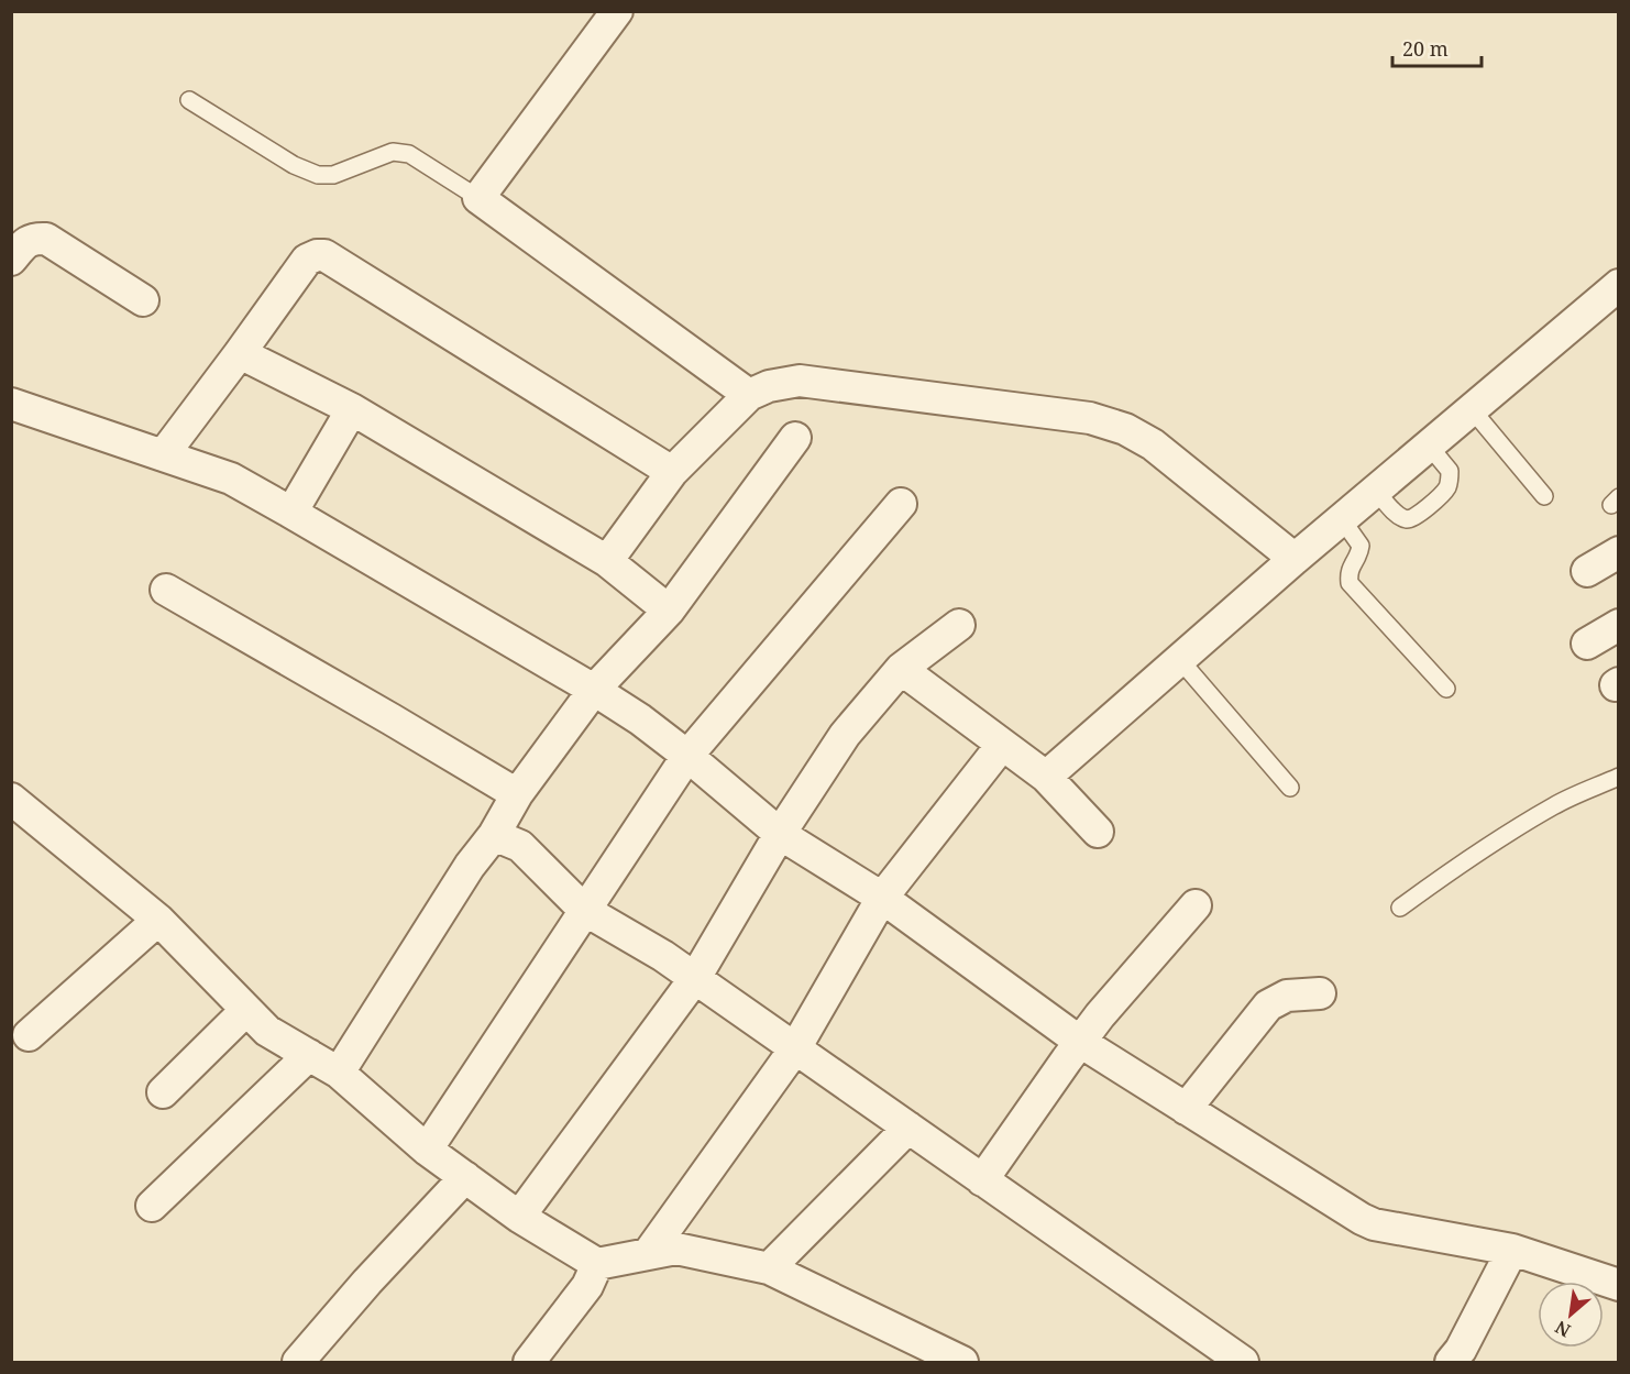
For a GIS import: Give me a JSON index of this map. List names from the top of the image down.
{
  "scale_bar": "20 m",
  "north": "bottom left"
}
